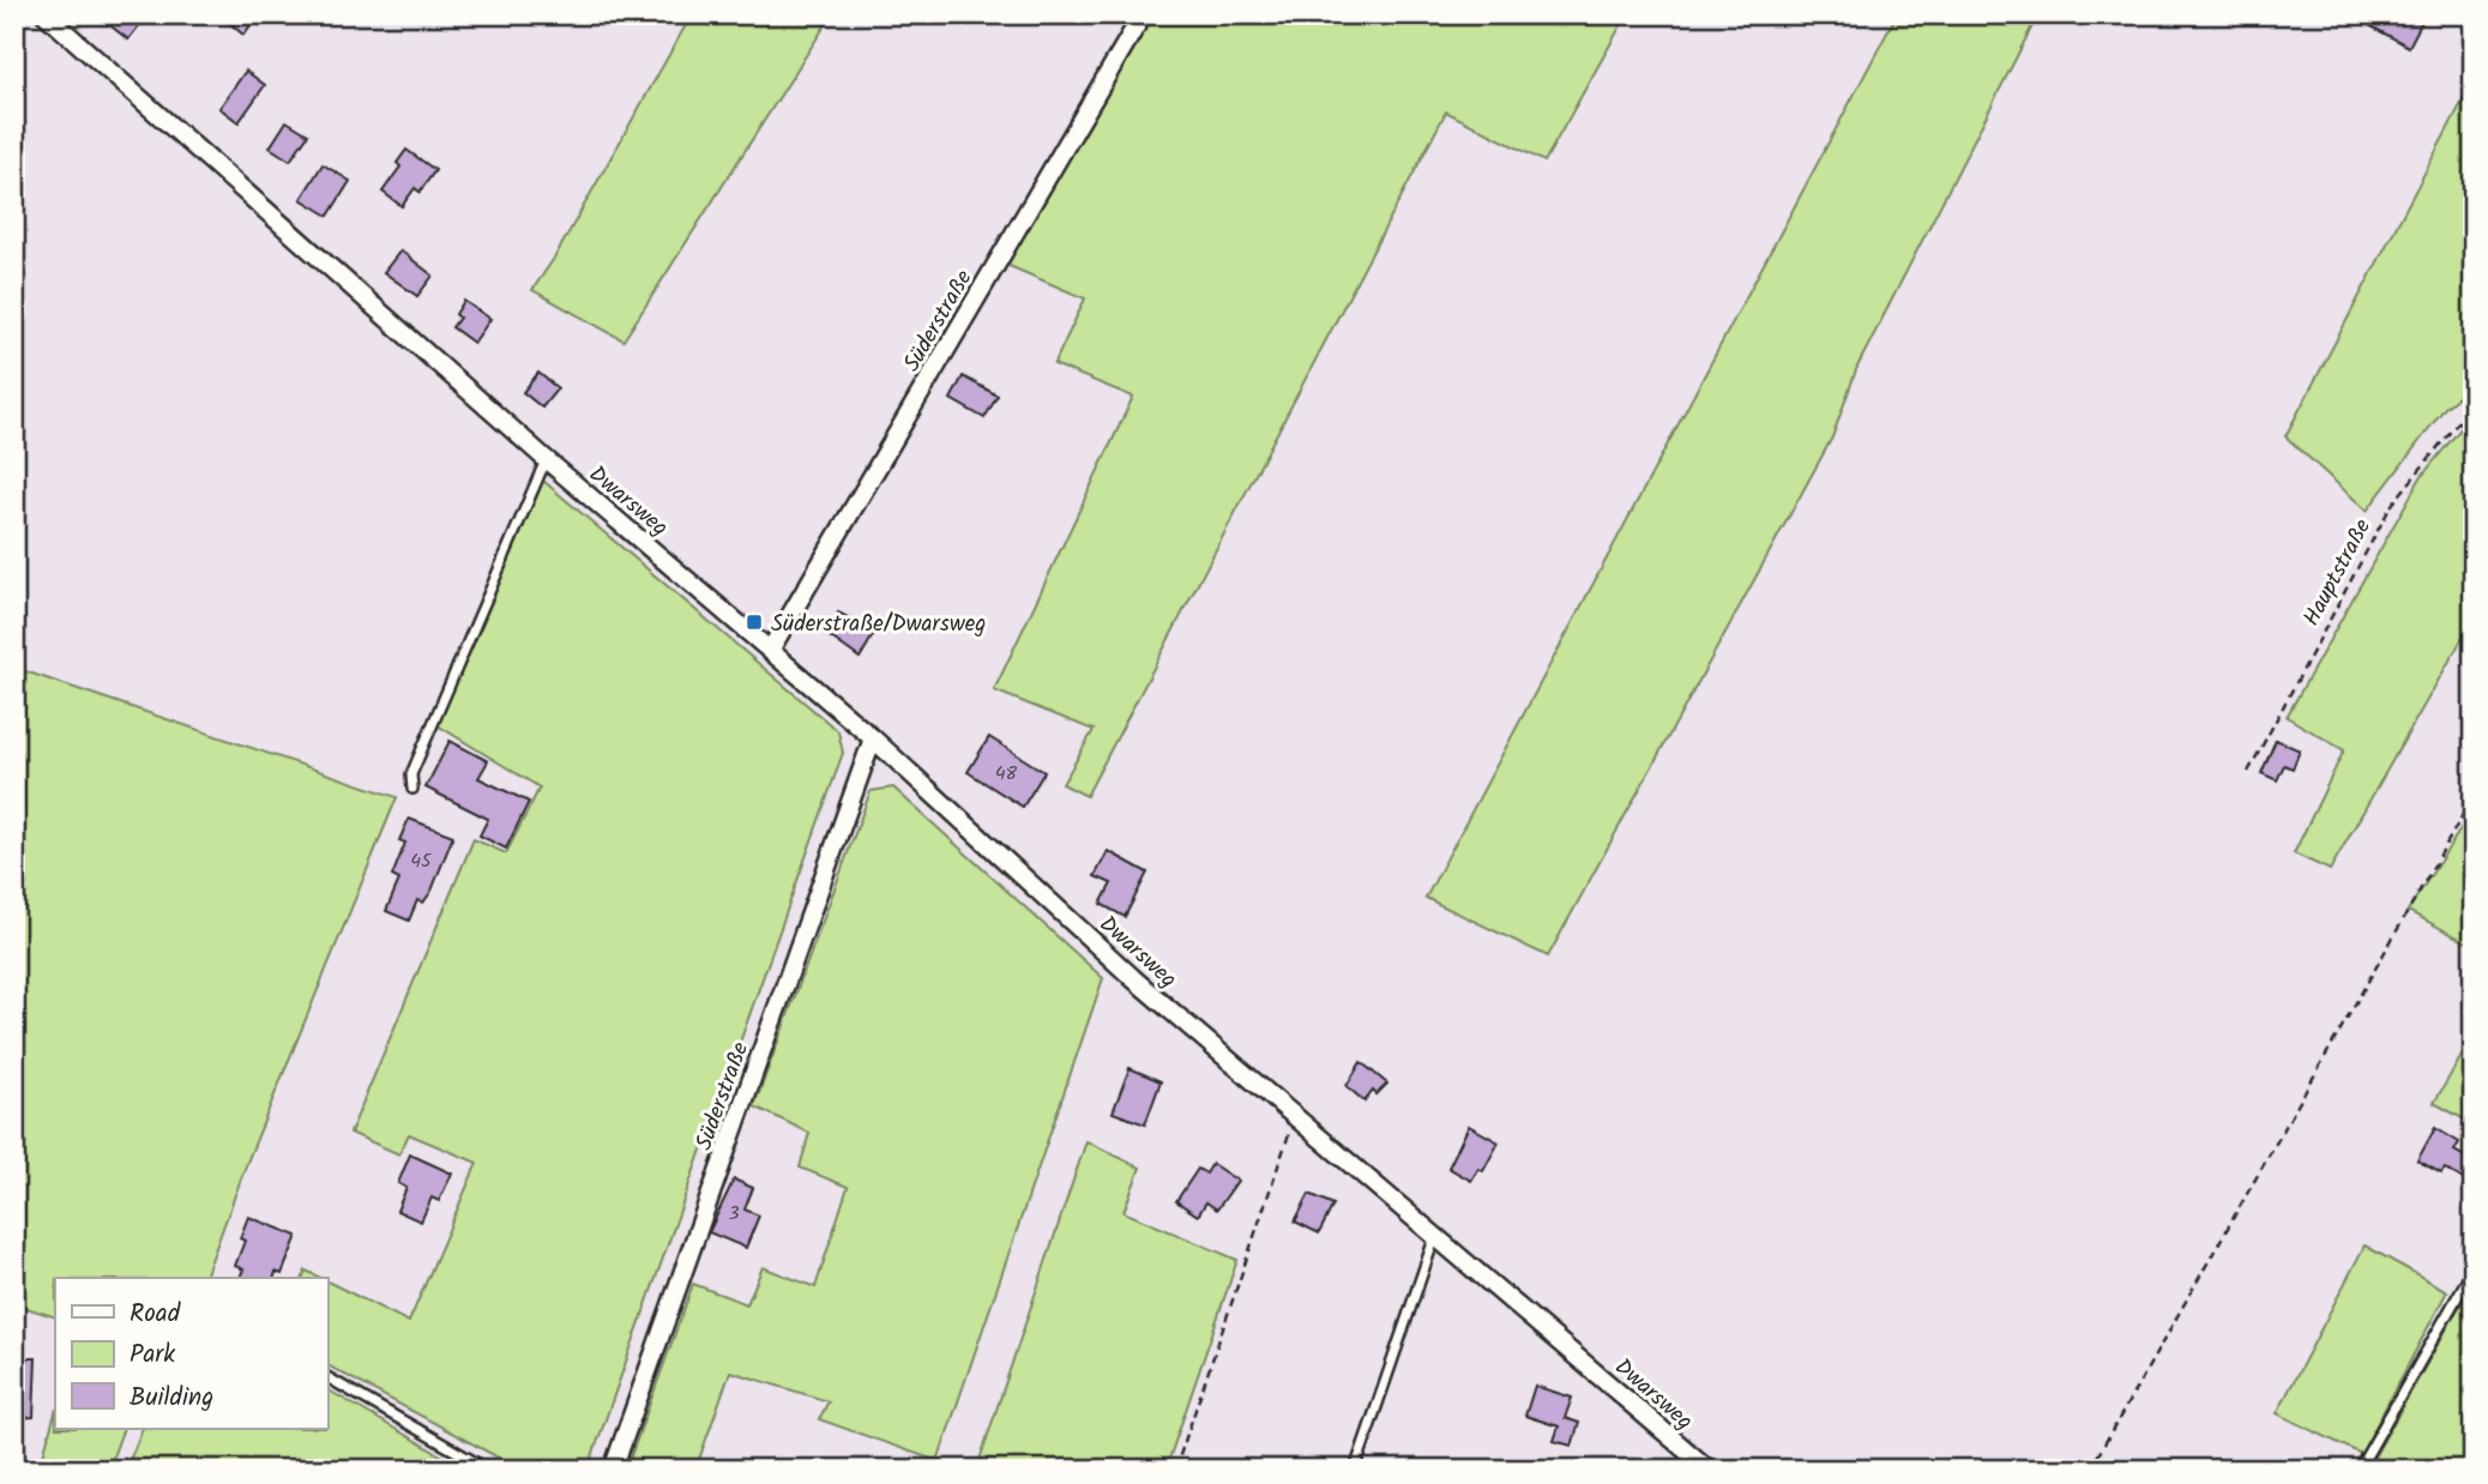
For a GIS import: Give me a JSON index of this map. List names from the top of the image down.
{
  "streets": {
    "street": ["Süderstraße", "Dwarsweg"],
    "path": ["Hauptstraße"]
  },
  "crossings": [
    ["Süderstraße", "Dwarsweg"]
  ],
  "places": {
    "transit": ["Süderstraße/Dwarsweg"]
  },
  "house_numbers": ["48", "45", "3"],
  "legend": ["Road", "Park", "Building"]
}
